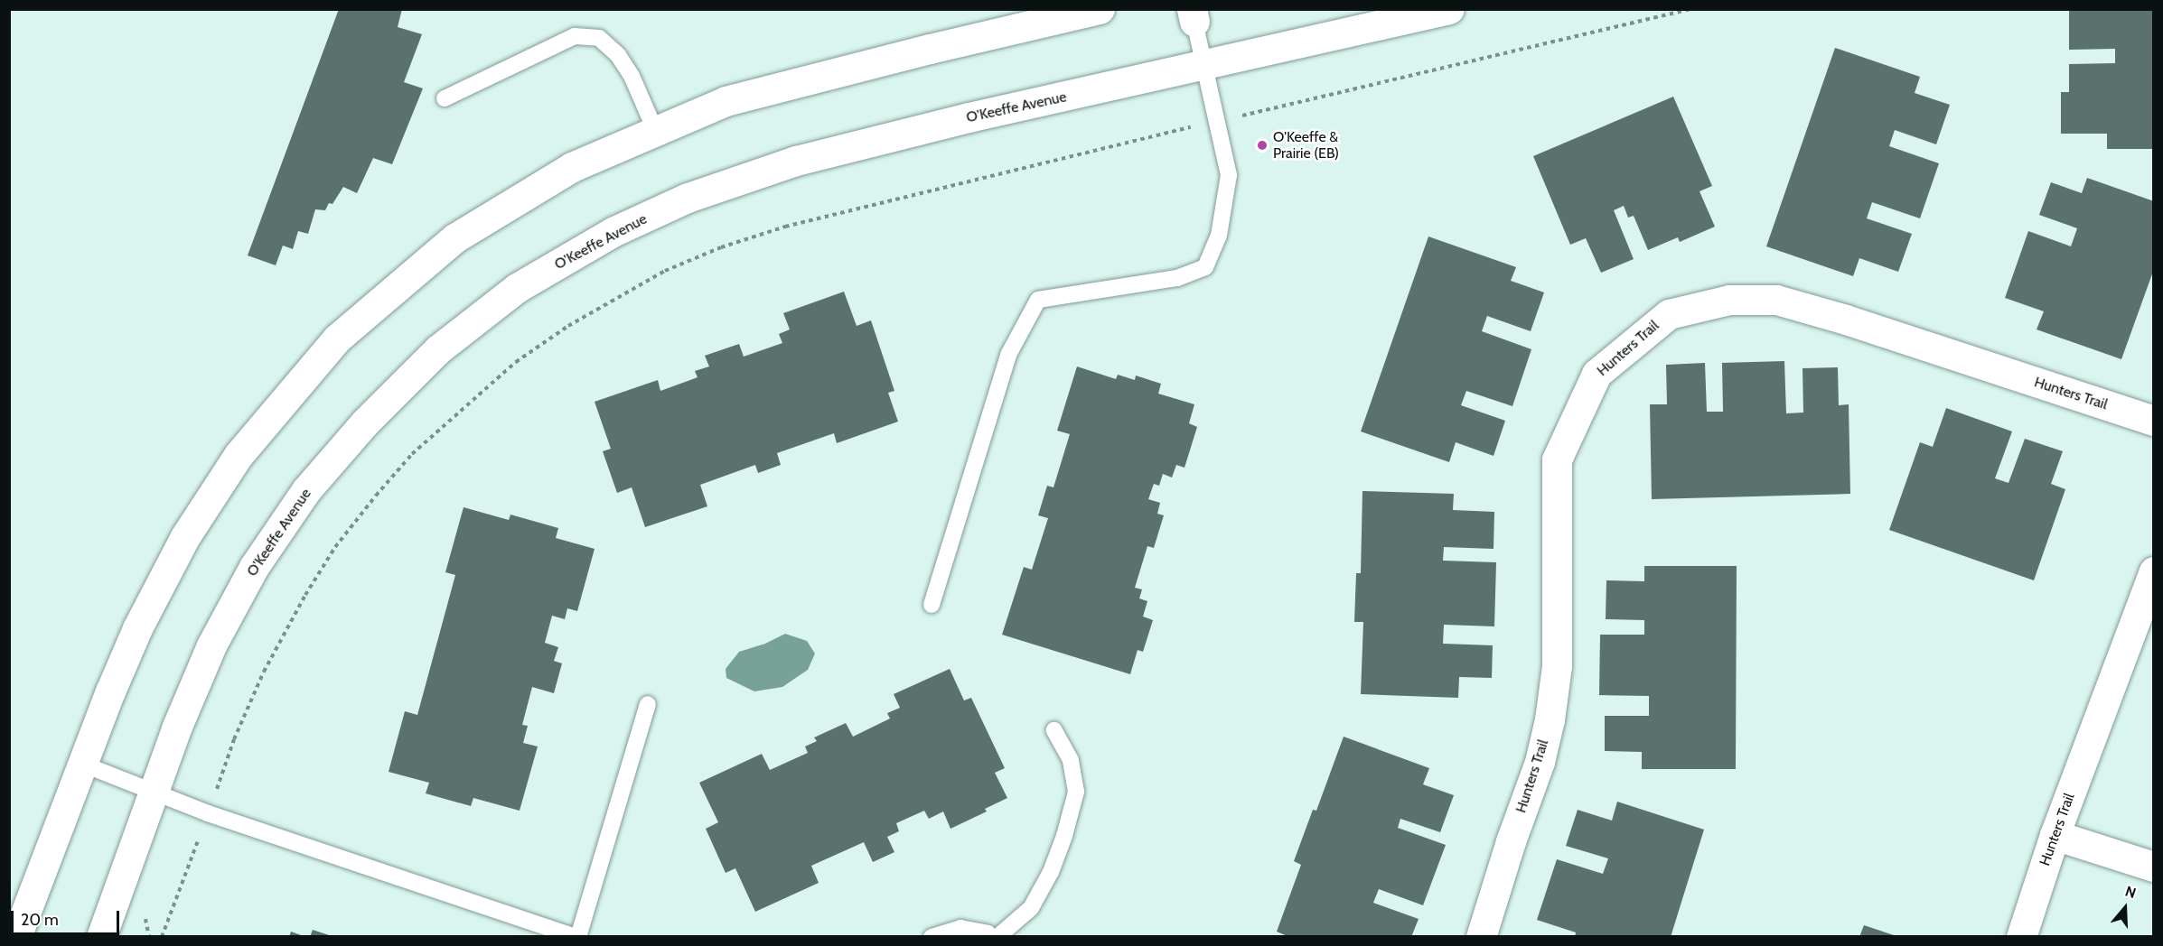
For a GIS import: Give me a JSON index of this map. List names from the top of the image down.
{
  "streets": {
    "street": ["O'Keeffe Avenue", "Hunters Trail"]
  },
  "places": ["O'Keeffe & Prairie (EB)"],
  "scale_bar": "20 m",
  "north": "top"
}
